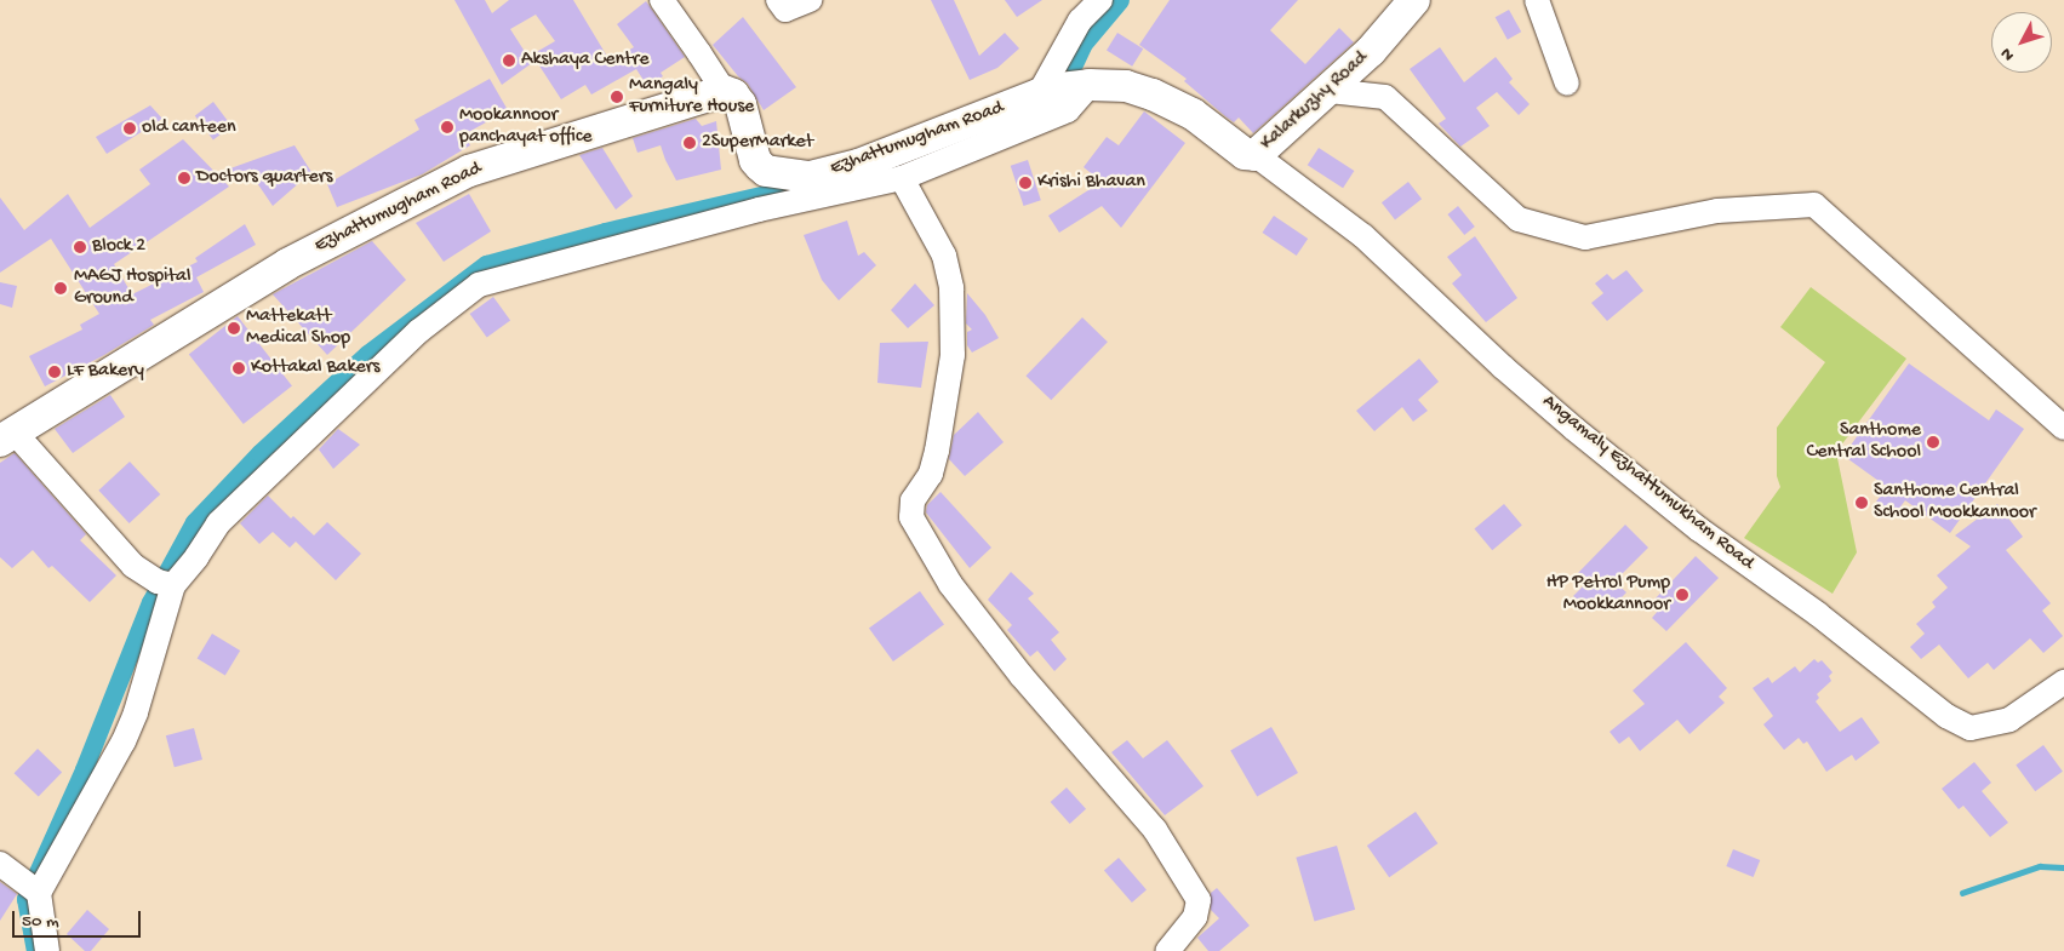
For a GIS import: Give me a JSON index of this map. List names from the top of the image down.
{
  "streets": {
    "main road": ["Kalarkuzhy Road", "Ezhattumugham Road"],
    "street": ["Angamaly Ezhattumukham Road"]
  },
  "crossings": [
    ["Kalarkuzhy Road", "Ezhattumugham Road"],
    ["Kalarkuzhy Road", "Angamaly Ezhattumukham Road"]
  ],
  "places": [
    "Akshaya Centre",
    "Mangaly Furniture House",
    "Mookannoor panchayat office",
    "old canteen",
    "2SuperMarket",
    "Doctors quarters",
    "Krishi Bhavan",
    "Block 2",
    "MAGJ Hospital Ground",
    "Mattekatt Medical Shop",
    "Kottakal Bakers",
    "LF Bakery",
    "Santhome Central School",
    "Santhome Central School Mookkannoor",
    "HP Petrol Pump Mookkannoor"
  ],
  "scale_bar": "50 m",
  "north": "bottom left"
}
